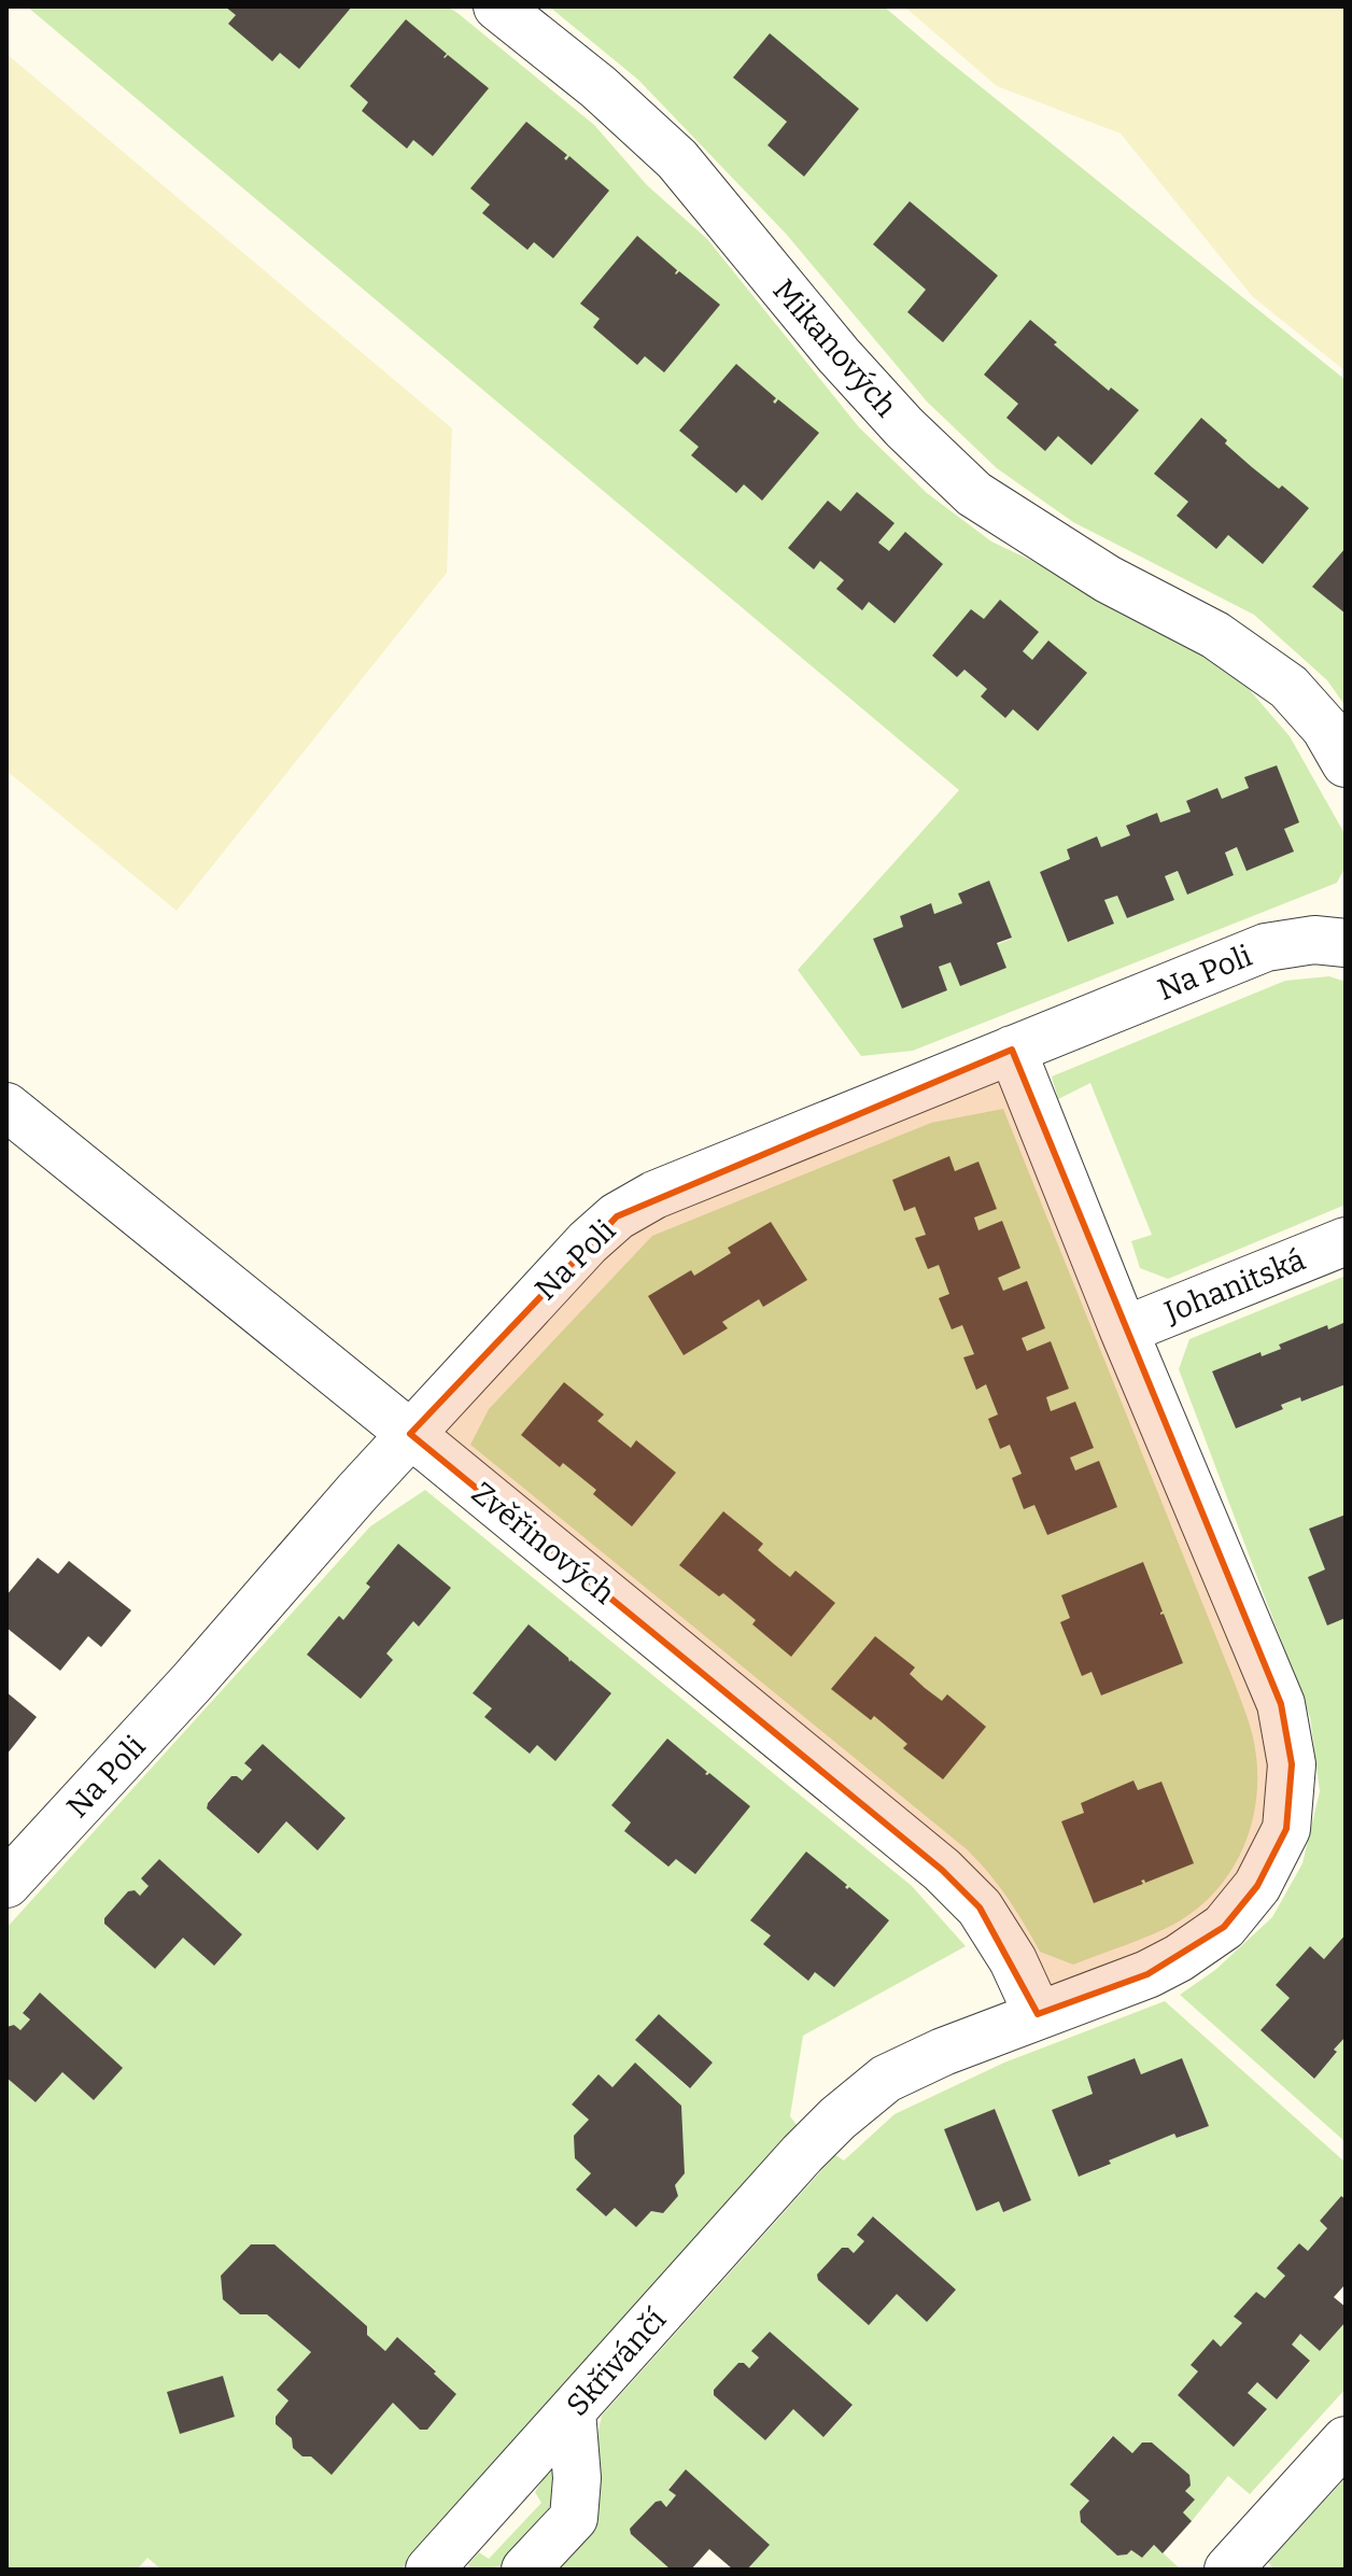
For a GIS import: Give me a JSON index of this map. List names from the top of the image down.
{
  "streets": {
    "street": [
      "Mikanových",
      "Na Poli",
      "Johanitská",
      "Zvěřinových",
      "Skřivánčí"
    ]
  },
  "crossings": [
    ["Na Poli", "Zvěřinových"],
    ["Na Poli", "Skřivánčí"],
    ["Johanitská", "Skřivánčí"],
    ["Zvěřinových", "Skřivánčí"]
  ]
}
